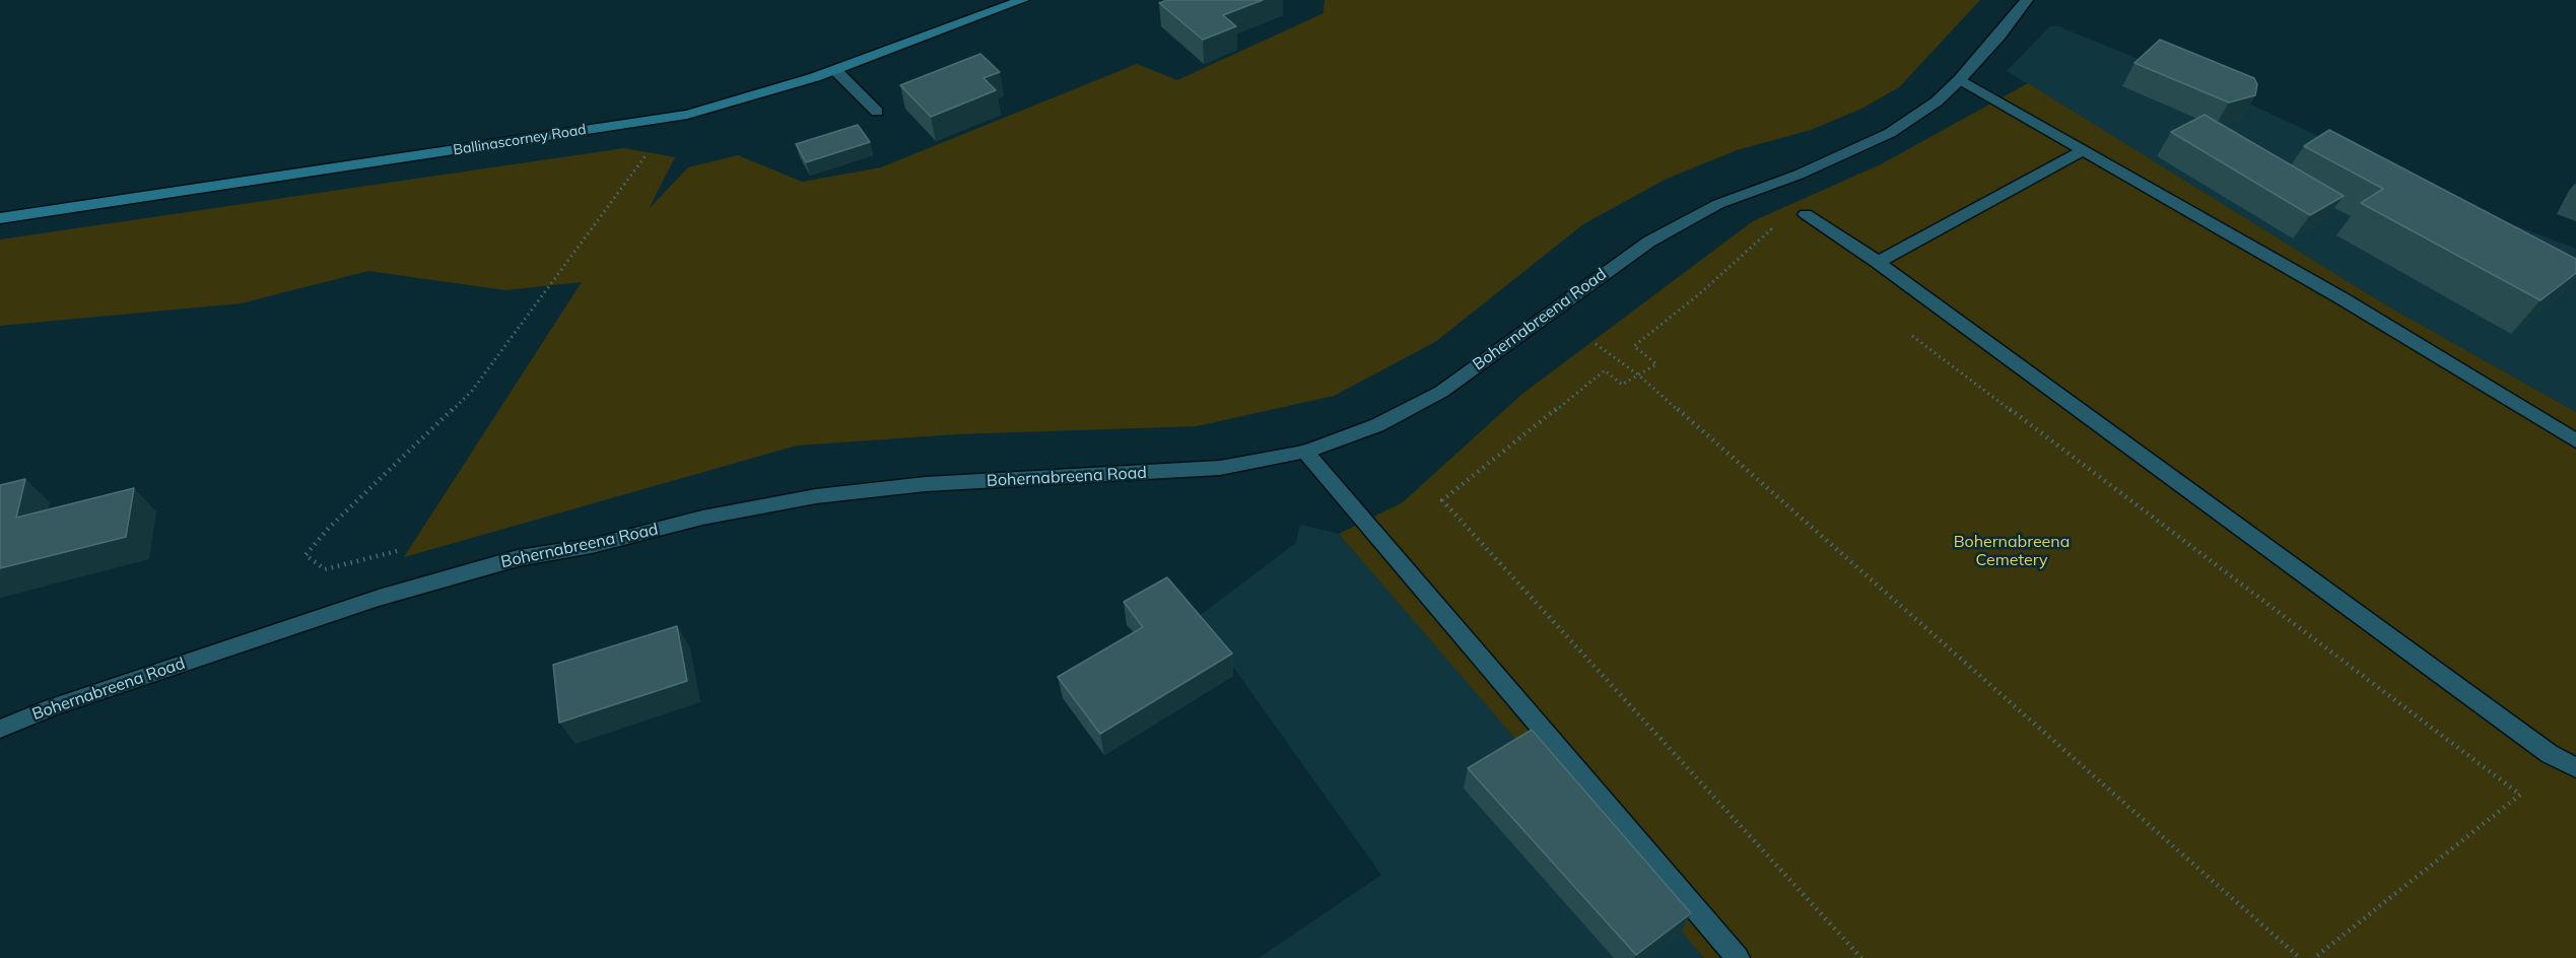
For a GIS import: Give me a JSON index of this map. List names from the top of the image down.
{
  "streets": {
    "main road": ["Ballinascorney Road"],
    "street": ["Bohernabreena Road"]
  },
  "parks": ["Bohernabreena Cemetery"]
}
